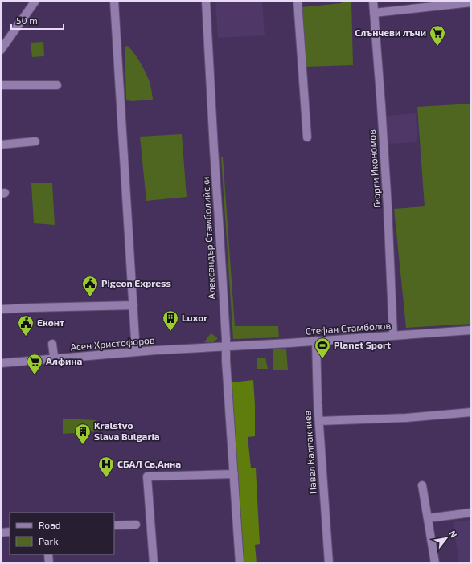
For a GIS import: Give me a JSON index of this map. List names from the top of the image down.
{
  "streets": {
    "street": [
      "Георги Икономов",
      "Александър Стамболийски",
      "Стефан Стамболов",
      "Асен Христофоров",
      "Павел Калпакчиев"
    ]
  },
  "crossings": [
    ["Георги Икономов", "Стефан Стамболов"],
    ["Александър Стамболийски", "Стефан Стамболов"],
    ["Александър Стамболийски", "Асен Христофоров"],
    ["Стефан Стамболов", "Асен Христофоров"],
    ["Стефан Стамболов", "Павел Калпакчиев"]
  ],
  "places": {
    "supermarket": ["Слънчеви лъчи", "Алфина"],
    "public building": ["Pigeon Express", "Еконт"],
    "building": ["Luxor", "Kralstvo Slava Bulgaria"],
    "sports": ["Planet Sport"],
    "hospital": ["СБАЛ Св,Анна"]
  },
  "legend": ["Road", "Park"],
  "scale_bar": "50 m",
  "north": "top right"
}
